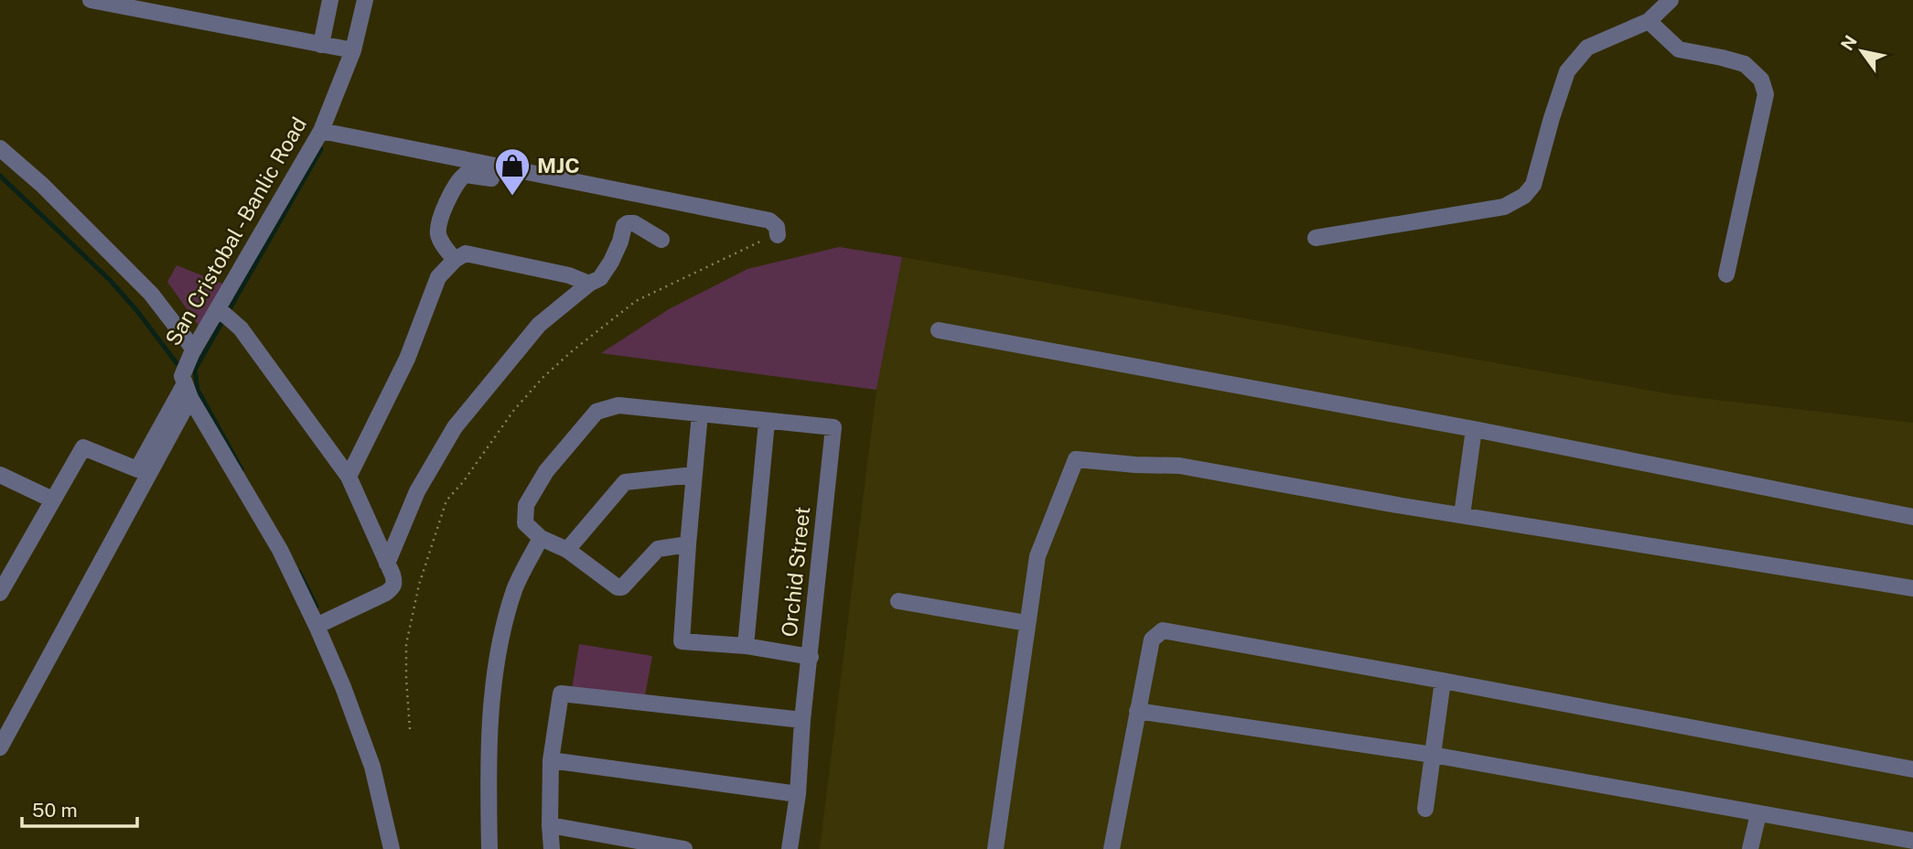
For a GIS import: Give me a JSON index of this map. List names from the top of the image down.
{
  "streets": {
    "street": ["San Cristobal - Banlic Road", "Orchid Street"]
  },
  "places": {
    "shop": ["MJC"]
  },
  "scale_bar": "50 m",
  "north": "top left"
}
